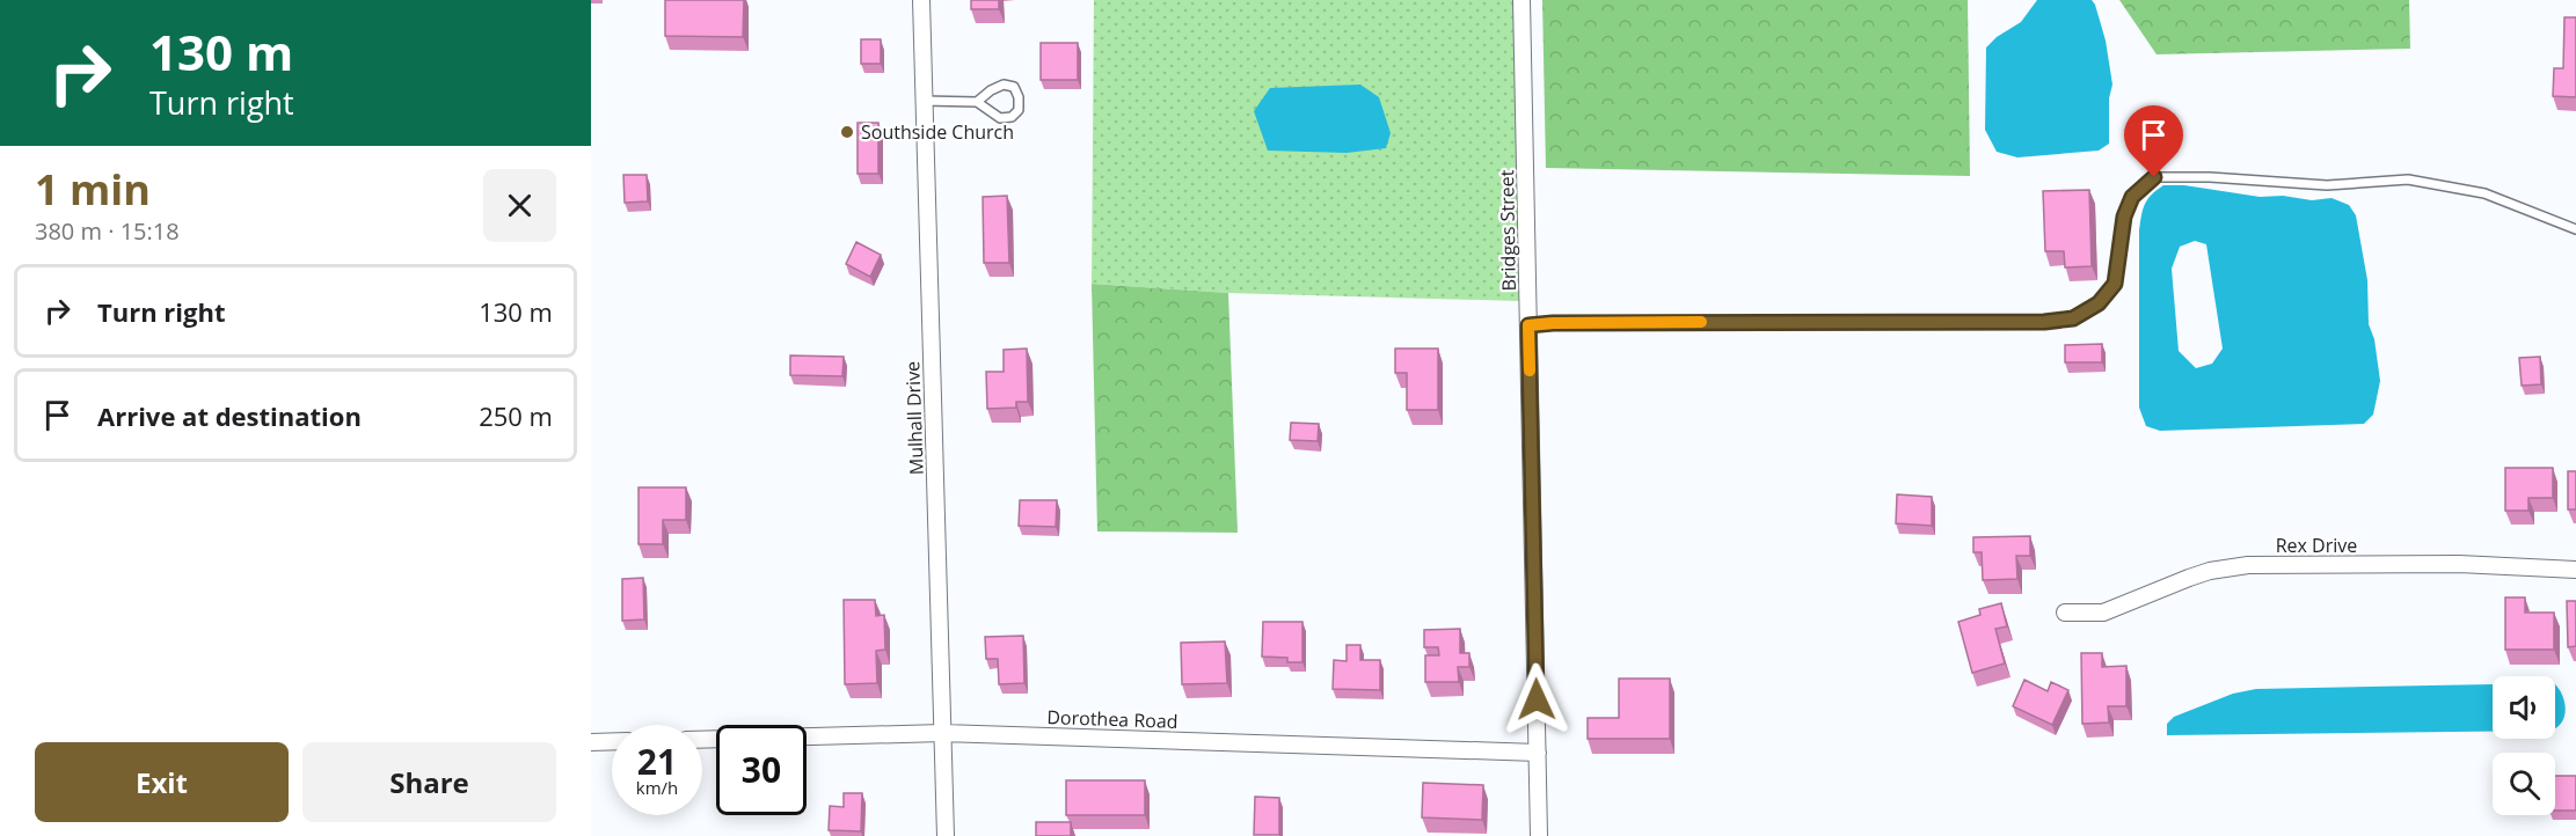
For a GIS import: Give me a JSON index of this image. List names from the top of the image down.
{
  "streets": {
    "street": [
      "Bridges Street",
      "Mulhall Drive",
      "Rex Drive",
      "Dorothea Road"
    ]
  },
  "crossings": [
    ["Bridges Street", "Dorothea Road"],
    ["Mulhall Drive", "Dorothea Road"]
  ],
  "places": ["Southside Church"],
  "page": {
    "turn": ["130 m", "Turn right"],
    "heading": ["1 min", "380 m · 15:18"],
    "list": [
      {
        "name": "Turn right",
        "value": "130 m"
      },
      {
        "name": "Arrive at destination",
        "value": "250 m"
      }
    ],
    "speed": "21 km/h",
    "limit": "30",
    "buttons": ["Exit", "Share"]
  }
}
